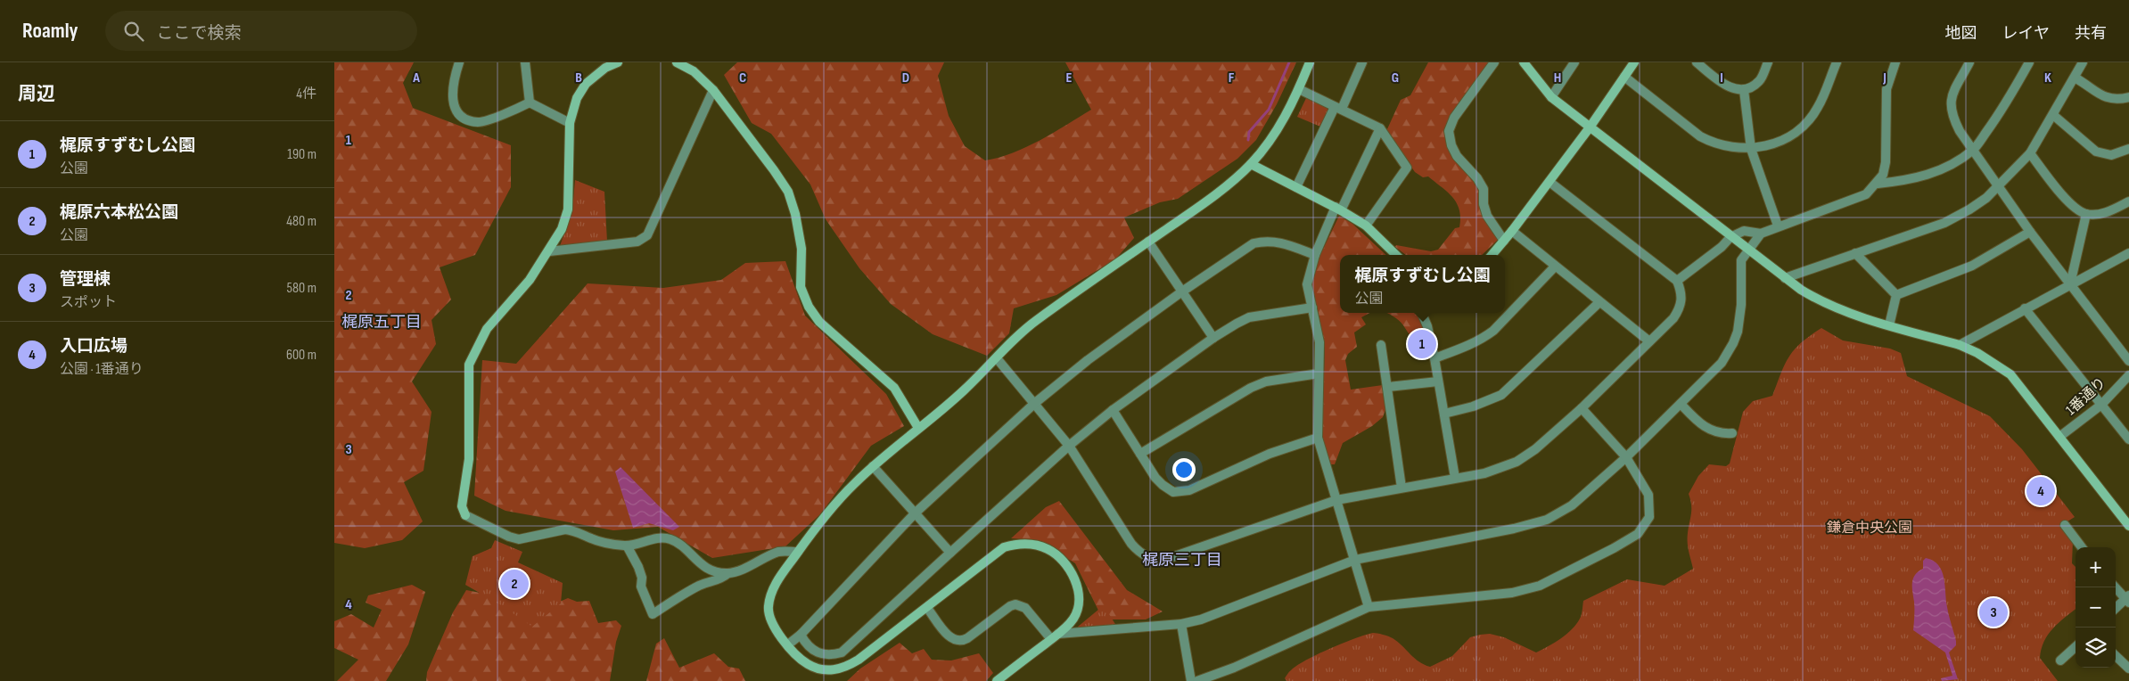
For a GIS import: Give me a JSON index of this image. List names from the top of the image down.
{
  "streets": {
    "street": ["1番通り"]
  },
  "districts": ["梶原五丁目", "梶原三丁目"],
  "parks": ["鎌倉中央公園"],
  "page": {
    "header": "Roamly",
    "search": "ここで検索",
    "nav": ["地図", "レイヤ", "共有"],
    "heading": ["周辺", "4件"],
    "list": [
      {
        "mark": "1",
        "name": "梶原すずむし公園",
        "note": "公園",
        "value": "190 m"
      },
      {
        "mark": "2",
        "name": "梶原六本松公園",
        "note": "公園",
        "value": "480 m"
      },
      {
        "mark": "3",
        "name": "管理棟",
        "note": "スポット",
        "value": "580 m"
      },
      {
        "mark": "4",
        "name": "入口広場",
        "note": "公園 · 1番通り",
        "value": "600 m"
      }
    ],
    "popup": ["梶原すずむし公園", "公園"],
    "pins": [
      "1",
      "4",
      "2",
      "3"
    ],
    "map_buttons": ["+", "−"]
  },
  "grid": {
    "columns": [
      "A",
      "B",
      "C",
      "D",
      "E",
      "F",
      "G",
      "H",
      "I",
      "J",
      "K"
    ],
    "rows": [
      "1",
      "2",
      "3",
      "4"
    ]
  }
}
